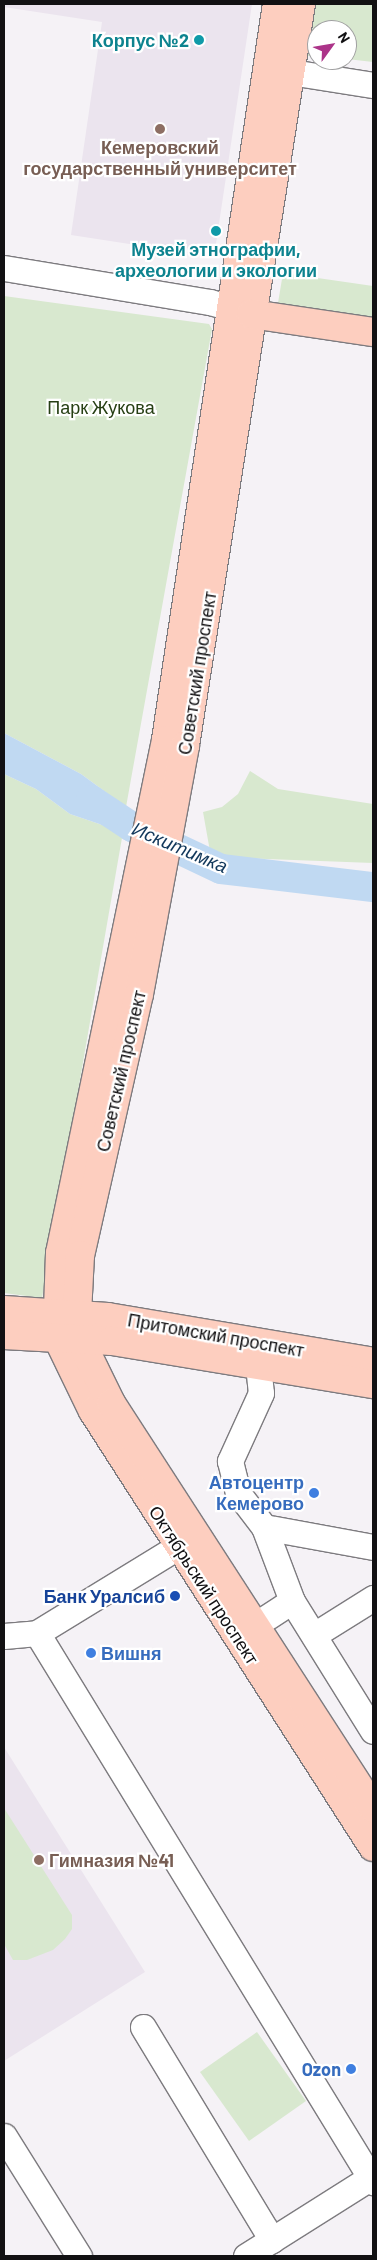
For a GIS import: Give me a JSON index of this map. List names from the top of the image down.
{
  "streets": {
    "main road": ["Советский проспект", "Притомский проспект", "Октябрьский проспект"]
  },
  "crossings": [
    ["Советский проспект", "Притомский проспект"],
    ["Советский проспект", "Октябрьский проспект"],
    ["Притомский проспект", "Октябрьский проспект"]
  ],
  "water": ["Искитимка"],
  "parks": ["Парк Жукова"],
  "places": [
    "Корпус №2",
    "Кемеровский государственный университет",
    "Музей этнографии, археологии и экологии",
    "Автоцентр Кемерово",
    "Банк Уралсиб",
    "Вишня",
    "Гимназия №41",
    "Ozon"
  ],
  "north": "top right"
}
